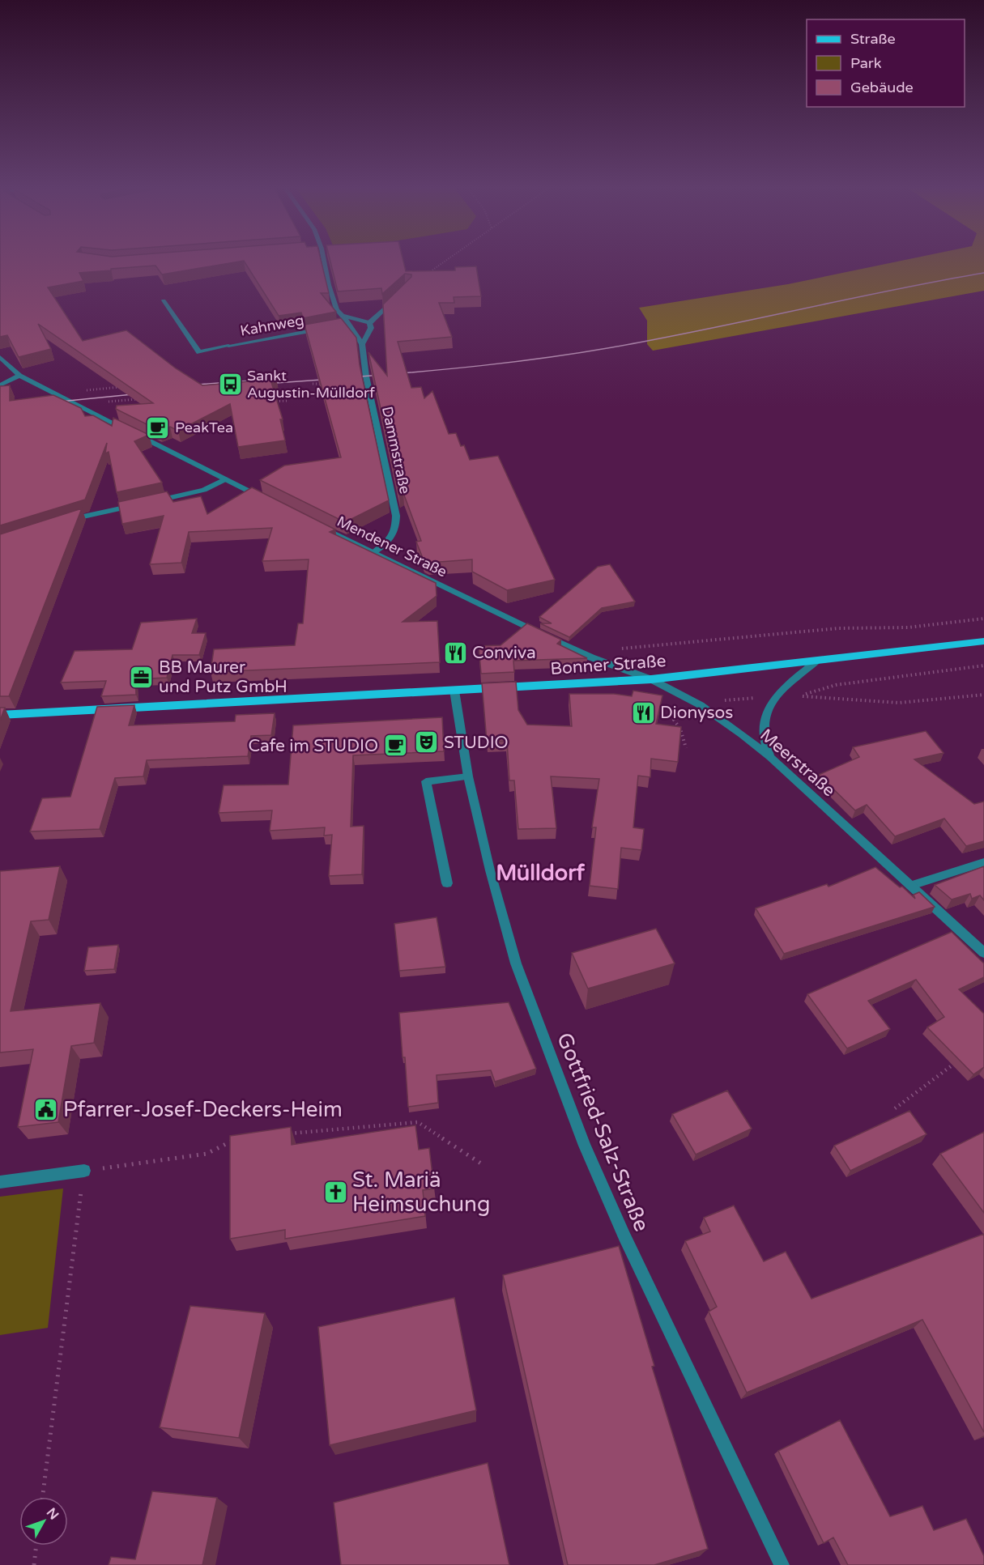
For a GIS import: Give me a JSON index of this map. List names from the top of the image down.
{
  "streets": {
    "main road": ["Bonner Straße"],
    "street": [
      "Kahnweg",
      "Dammstraße",
      "Mendener Straße",
      "Meerstraße",
      "Gottfried-Salz-Straße"
    ]
  },
  "crossings": [
    ["Dammstraße", "Mendener Straße"],
    ["Mendener Straße", "Bonner Straße"],
    ["Mendener Straße", "Meerstraße"],
    ["Bonner Straße", "Meerstraße"],
    ["Bonner Straße", "Gottfried-Salz-Straße"]
  ],
  "districts": ["Mülldorf"],
  "places": {
    "bus stop": ["Sankt Augustin-Mülldorf"],
    "cafe": ["PeakTea", "Cafe im STUDIO"],
    "restaurant": ["Conviva", "Dionysos"],
    "office": ["BB Maurer und Putz GmbH"],
    "theatre": ["STUDIO"],
    "public building": ["Pfarrer-Josef-Deckers-Heim"],
    "church": ["St. Mariä Heimsuchung"]
  },
  "legend": ["Straße", "Park", "Gebäude"],
  "north": "top right"
}
